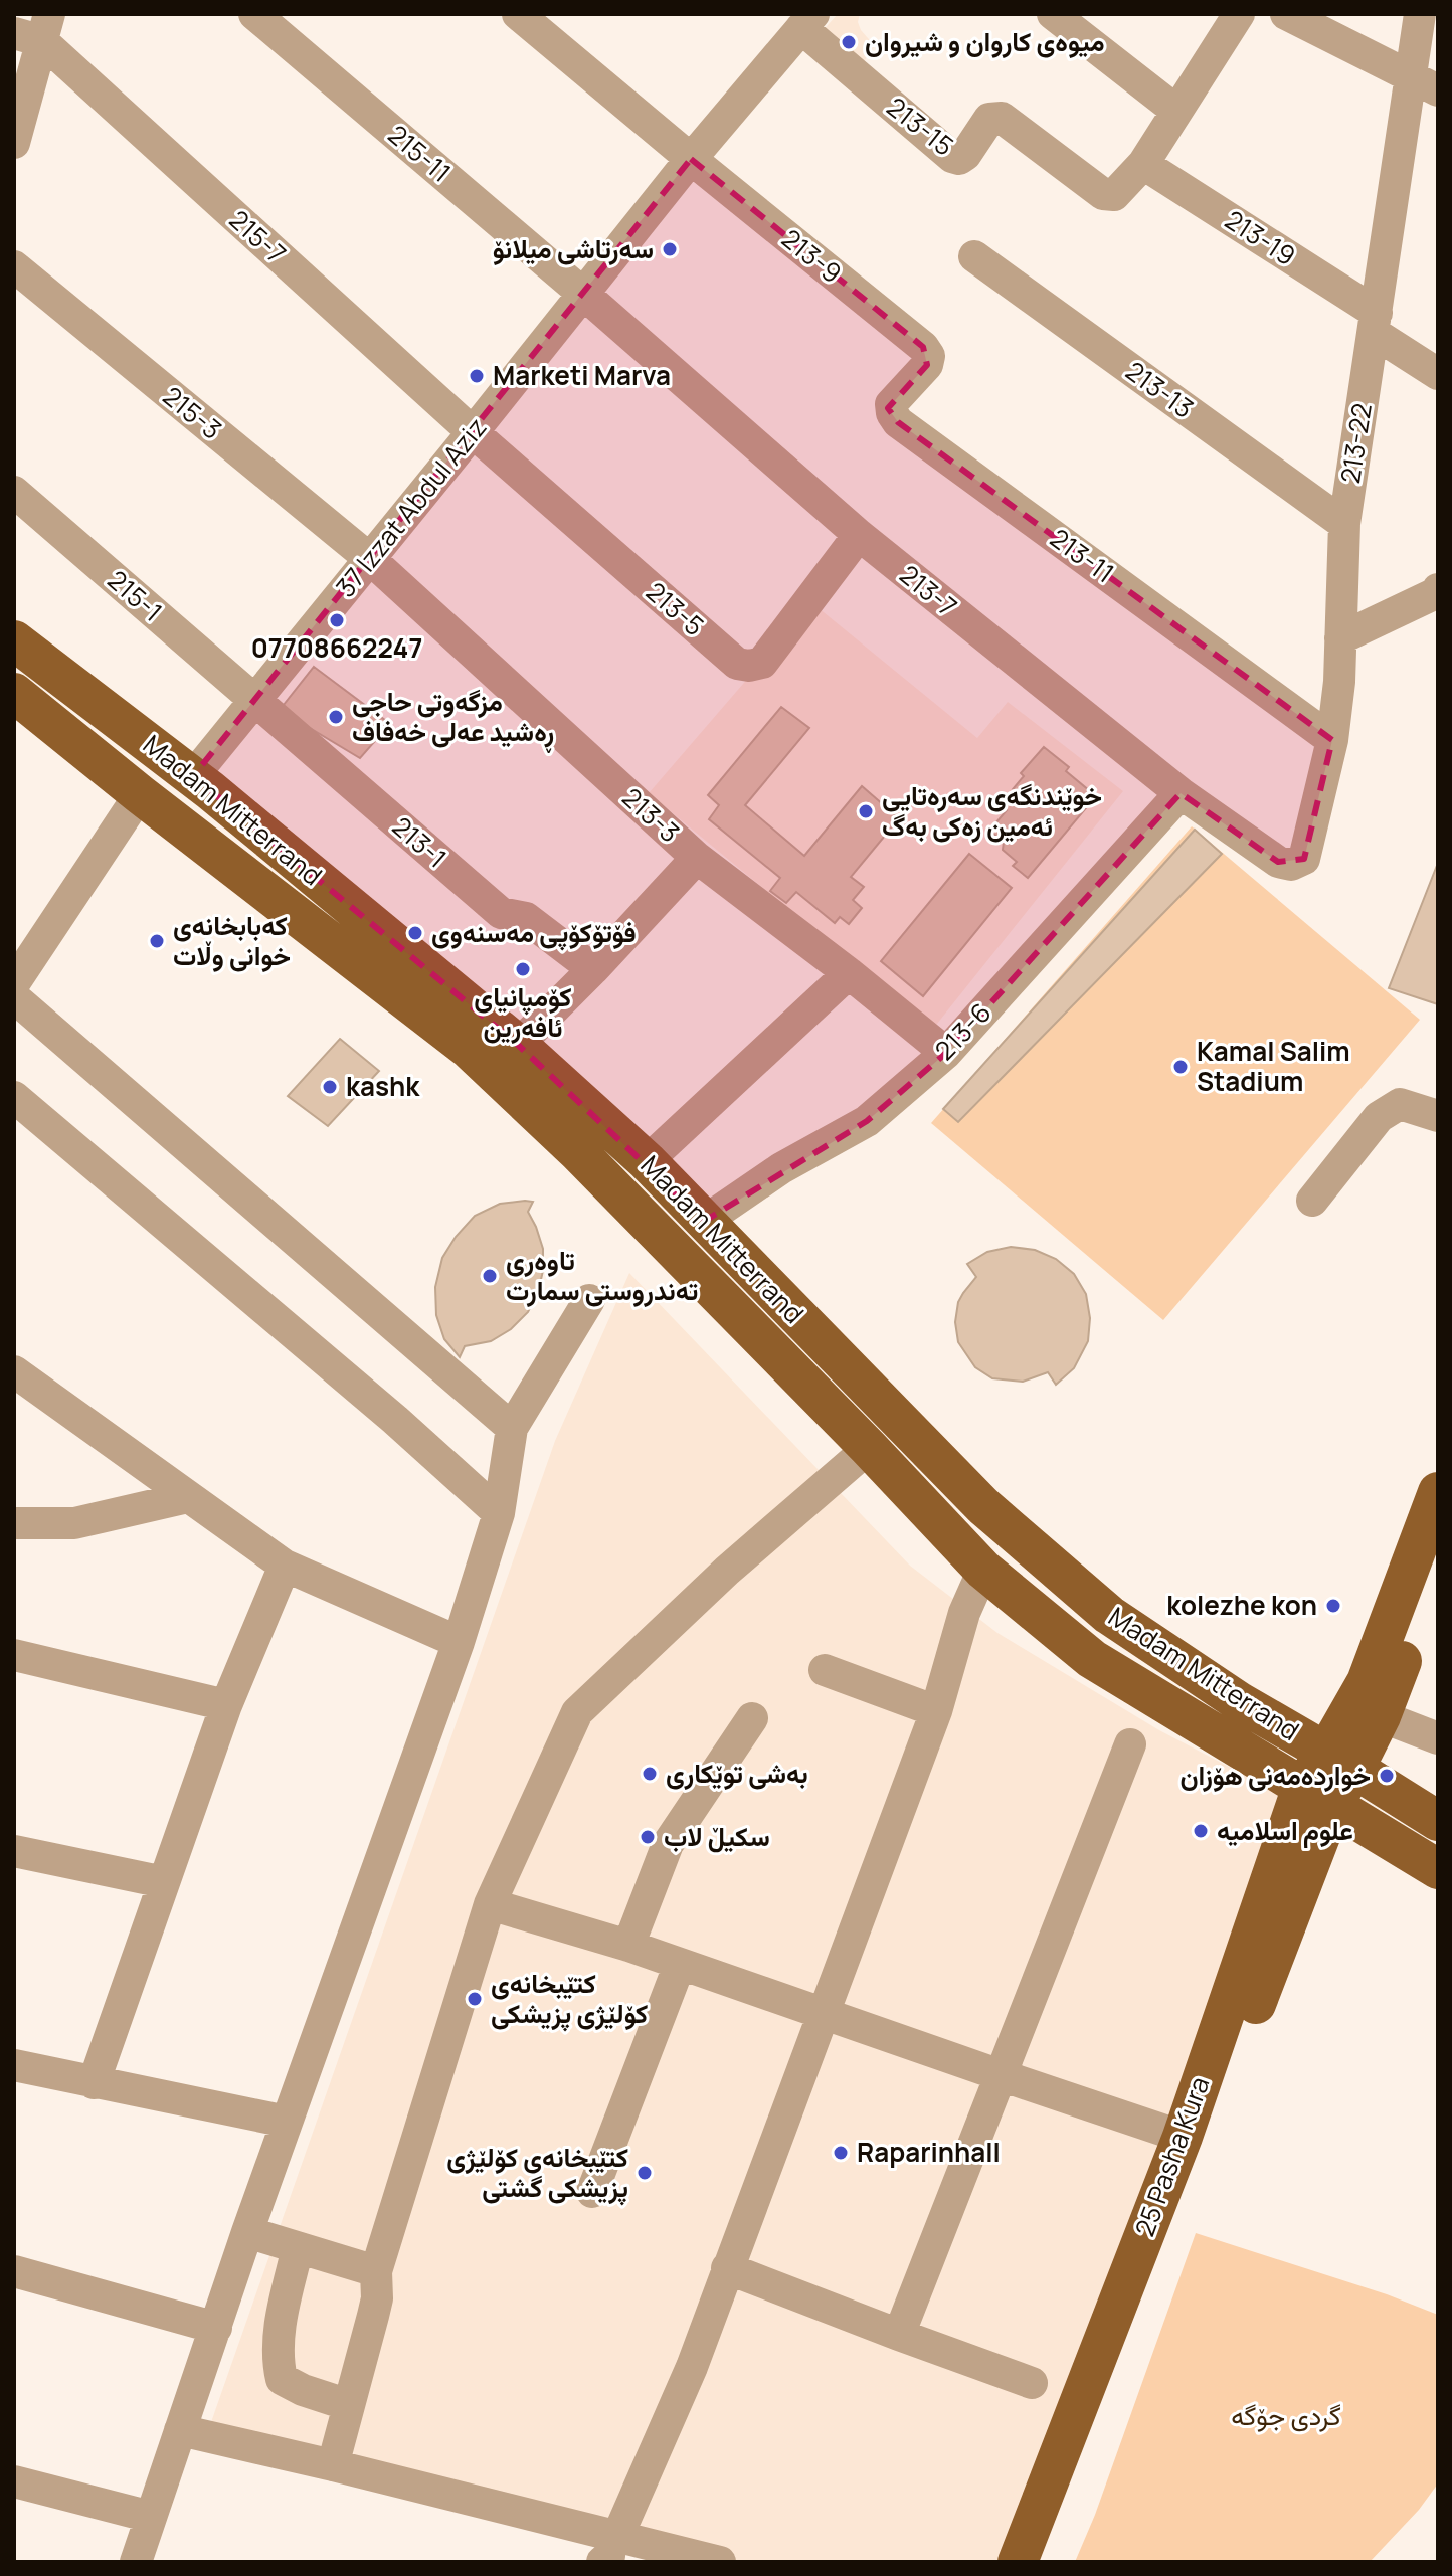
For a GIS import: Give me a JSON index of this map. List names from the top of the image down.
{
  "streets": {
    "main road": ["Madam Mitterrand", "25 Pasha Kura"],
    "street": [
      "213-15",
      "215-11",
      "215-7",
      "213-19",
      "213-9",
      "213-13",
      "215-3",
      "213-22",
      "37 Izzat Abdul Aziz",
      "213-11",
      "213-7",
      "215-1",
      "213-5",
      "213-3",
      "213-1",
      "213-6"
    ]
  },
  "crossings": [
    ["213-15", "213-19"],
    ["213-15", "37 Izzat Abdul Aziz"],
    ["215-11", "37 Izzat Abdul Aziz"],
    ["215-11", "213-7"],
    ["215-7", "37 Izzat Abdul Aziz"],
    ["215-7", "213-5"],
    ["213-19", "213-22"],
    ["213-9", "37 Izzat Abdul Aziz"],
    ["213-9", "213-11"],
    ["213-13", "213-22"],
    ["215-3", "37 Izzat Abdul Aziz"],
    ["215-3", "213-3"],
    ["213-22", "213-11"],
    ["213-22", "213-7"],
    ["37 Izzat Abdul Aziz", "213-7"],
    ["37 Izzat Abdul Aziz", "215-1"],
    ["37 Izzat Abdul Aziz", "213-5"],
    ["37 Izzat Abdul Aziz", "Madam Mitterrand"],
    ["37 Izzat Abdul Aziz", "213-3"],
    ["37 Izzat Abdul Aziz", "213-1"],
    ["213-7", "213-5"],
    ["213-7", "213-6"],
    ["215-1", "213-1"],
    ["Madam Mitterrand", "213-6"],
    ["Madam Mitterrand", "25 Pasha Kura"],
    ["213-3", "213-6"]
  ],
  "parks": ["گردی جۆگە"],
  "places": [
    "میوەی کاروان و شیروان",
    "سەرتاشی میلانۆ",
    "Marketi Marva",
    "07708662247",
    "مزگەوتی حاجی ڕەشید عەلی خەفاف",
    "خوێندنگەی سەرەتایی ئەمین زەکی بەگ",
    "فۆتۆکۆپی مەسنەوی",
    "کەبابخانەی خوانی وڵات",
    "کۆمپانیای ئافەرین",
    "Kamal Salim Stadium",
    "kashk",
    "تاوەری تەندروستی سمارت",
    "kolezhe kon",
    "بە‌شی توێكاری",
    "خواردە‌مە‌نی ھۆزان",
    "علوم اسلاميه",
    "سكیڵ لاب",
    "كتێبخانە‌ی كۆلێژی پزیشكی",
    "Raparinhall",
    "کتێبخانەی کۆلێژی پزیشکی گشتی"
  ]
}
